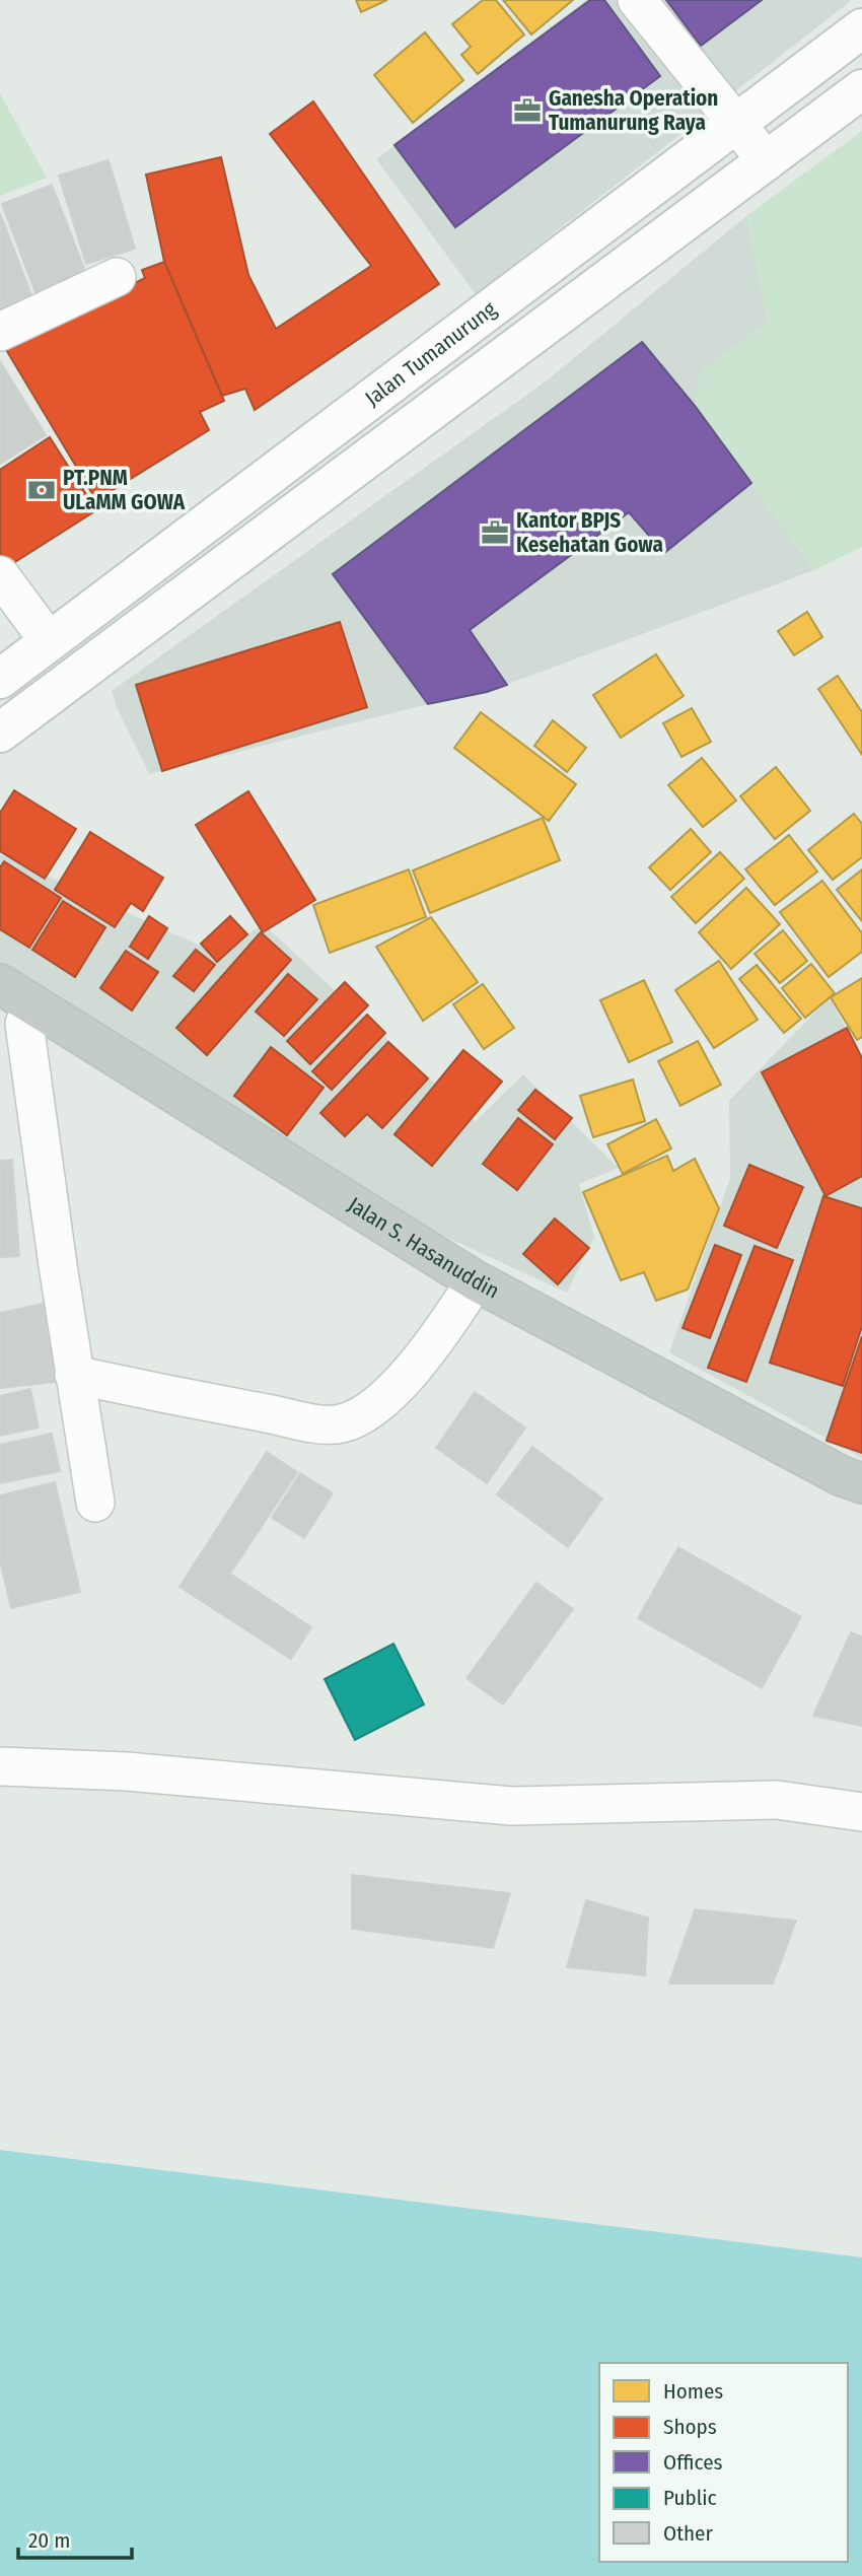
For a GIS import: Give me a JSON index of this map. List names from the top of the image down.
{
  "streets": {
    "highway": ["Jalan S. Hasanuddin"],
    "street": ["Jalan Tumanurung"]
  },
  "places": {
    "office": ["Ganesha Operation Tumanurung Raya", "Kantor BPJS Kesehatan Gowa"],
    "bank": ["PT.PNM ULaMM GOWA"]
  },
  "legend": [
    "Homes",
    "Shops",
    "Offices",
    "Public",
    "Other"
  ],
  "scale_bar": "20 m"
}
